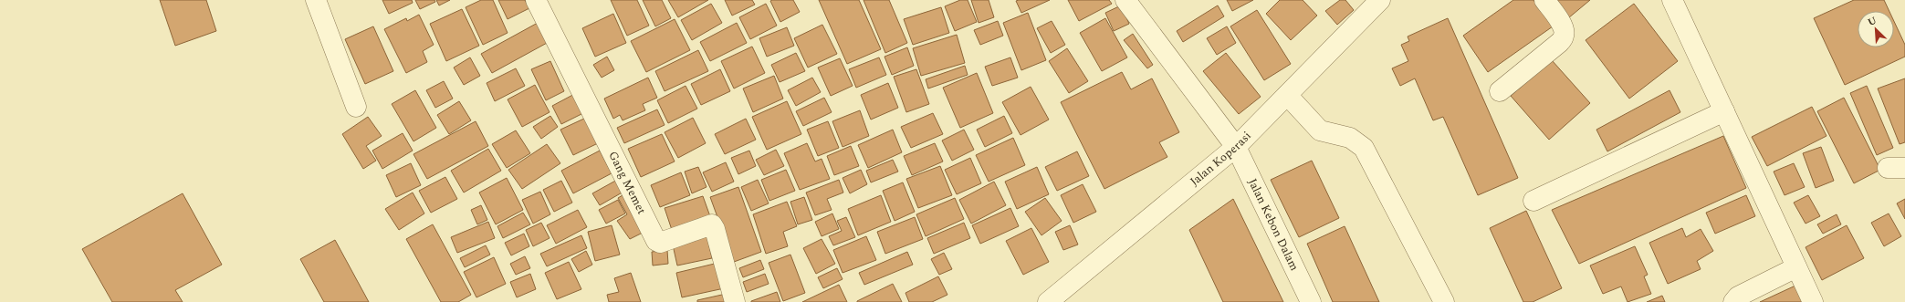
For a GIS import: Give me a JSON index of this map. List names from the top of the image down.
{
  "streets": {
    "street": ["Jalan Koperasi", "Gang Memet", "Jalan Kebon Dalam"]
  },
  "crossings": [
    ["Jalan Koperasi", "Jalan Kebon Dalam"]
  ],
  "north": "top left"
}
